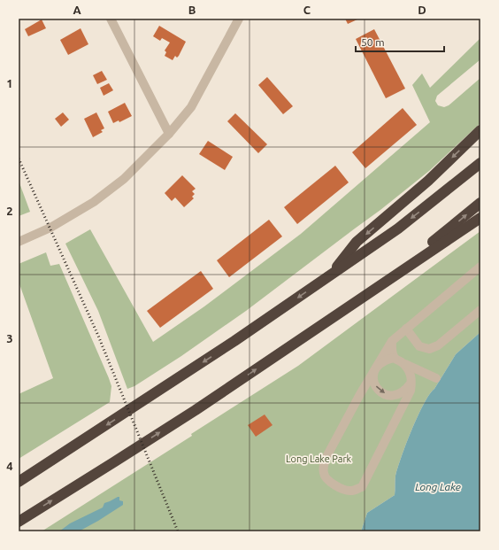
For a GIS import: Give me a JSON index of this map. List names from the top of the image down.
{
  "water": ["Long Lake"],
  "parks": ["Long Lake Park"],
  "scale_bar": "50 m",
  "grid": {
    "columns": [
      "A",
      "B",
      "C",
      "D"
    ],
    "rows": [
      "1",
      "2",
      "3",
      "4"
    ]
  }
}
